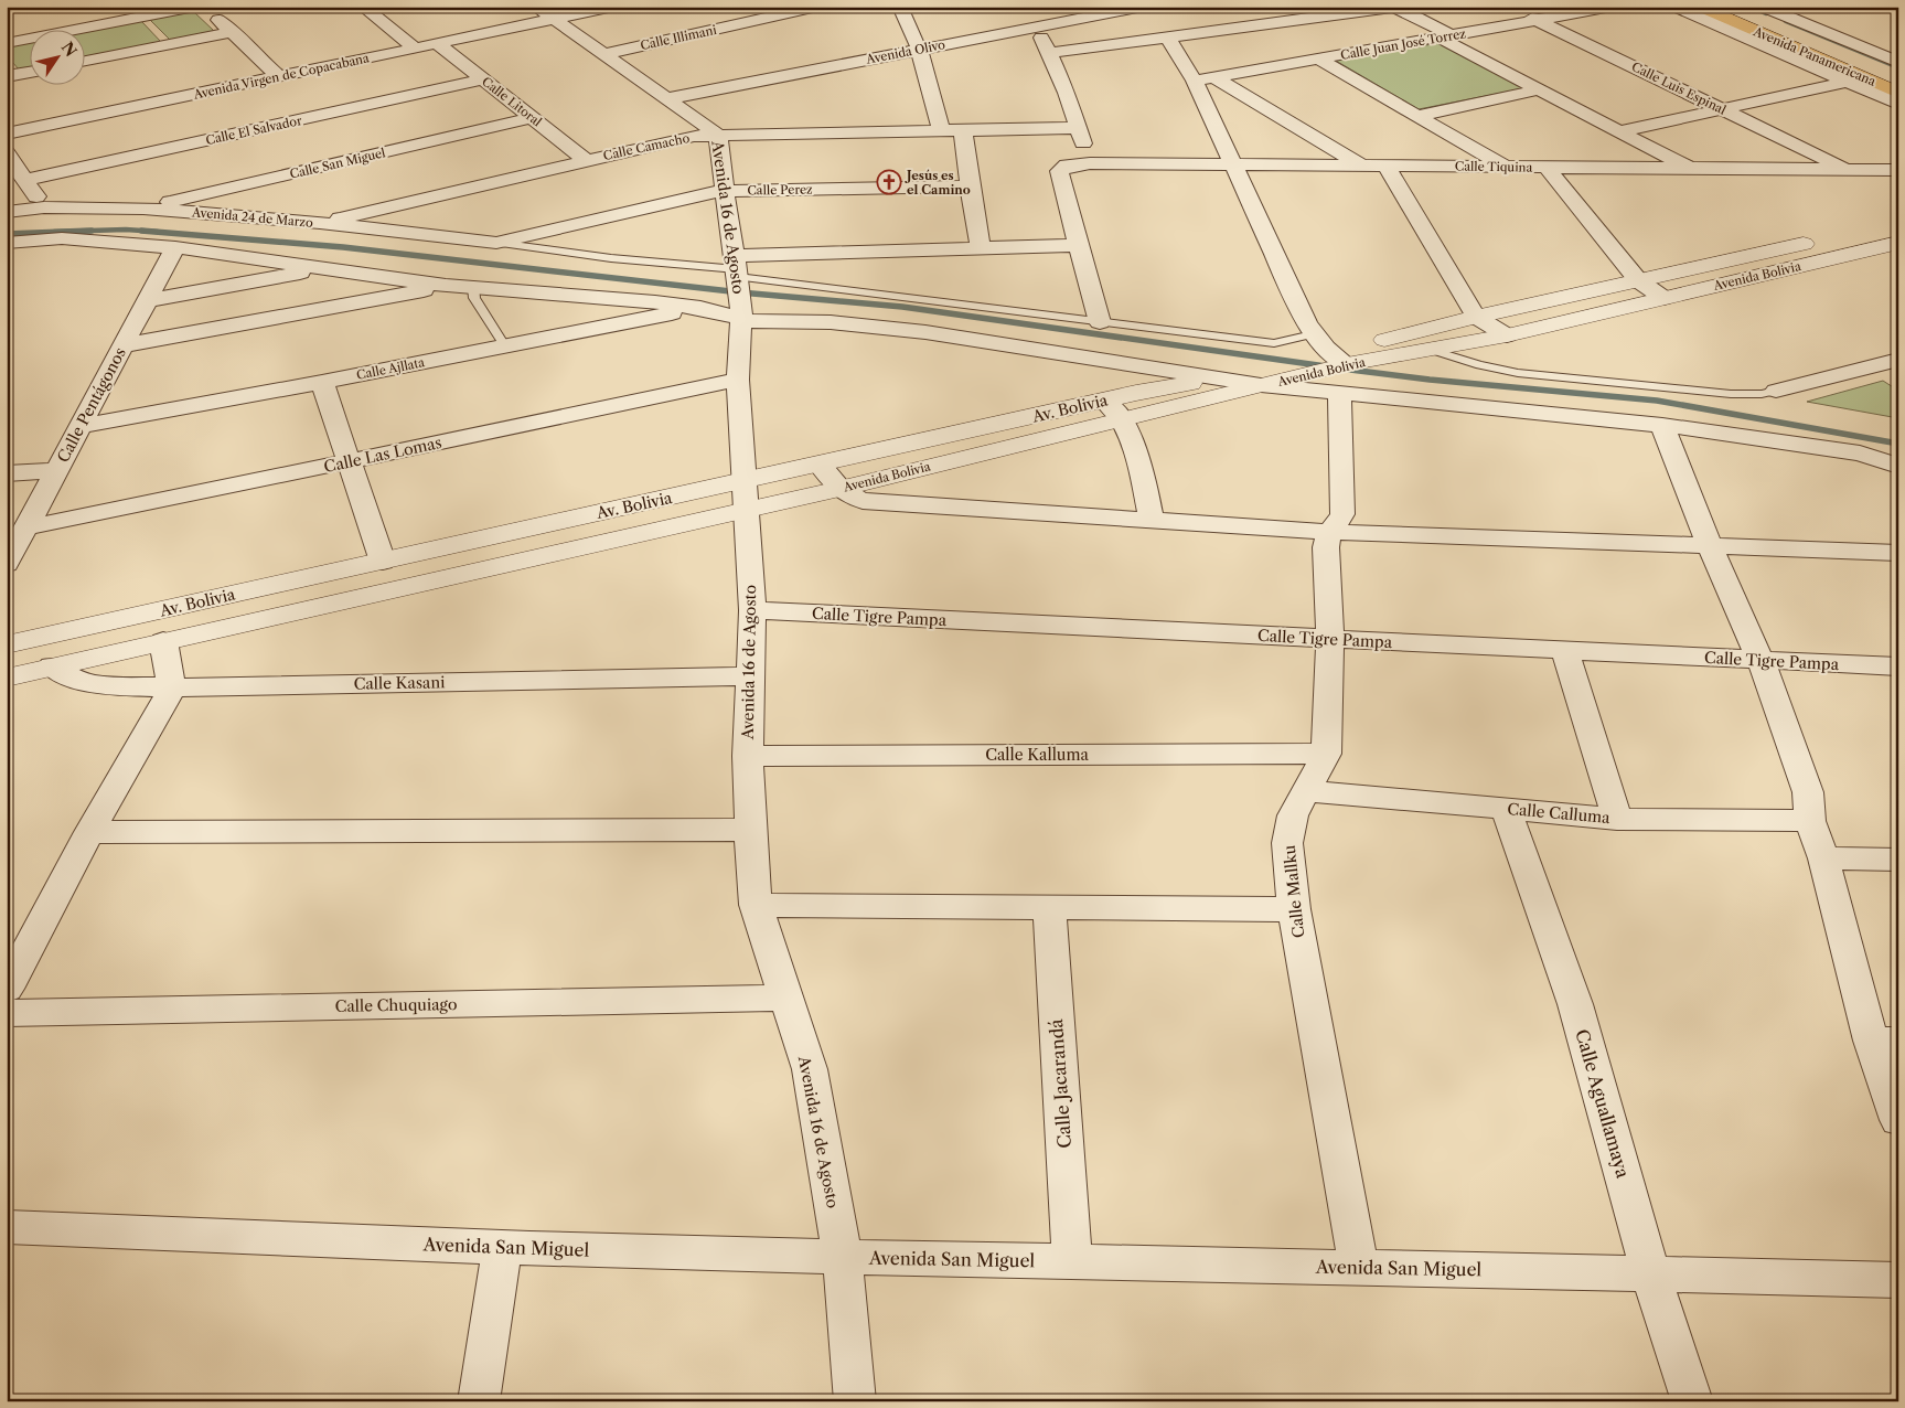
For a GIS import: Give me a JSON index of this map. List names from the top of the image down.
{
  "streets": {
    "highway": ["Avenida Panamericana"],
    "street": [
      "Calle Illimani",
      "Calle Juan José Torrez",
      "Avenida Olivo",
      "Avenida Virgen de Copacabana",
      "Calle Luis Espinal",
      "Calle Litoral",
      "Calle El Salvador",
      "Calle Camacho",
      "Calle San Miguel",
      "Calle Tiquina",
      "Calle Perez",
      "Avenida 24 de Marzo",
      "Avenida 16 de Agosto",
      "Avenida Bolivia",
      "Calle Ajllata",
      "Calle Pentágonos",
      "Av. Bolivia",
      "Calle Las Lomas",
      "Calle Tigre Pampa",
      "Calle Kasani",
      "Calle Kalluma",
      "Calle Calluma",
      "Calle Mallku",
      "Calle Chuquiago",
      "Calle Jacarandá",
      "Calle Aguallamaya",
      "Avenida San Miguel"
    ]
  },
  "crossings": [
    ["Calle Illimani", "Avenida 16 de Agosto"],
    ["Calle Juan José Torrez", "Calle Luis Espinal"],
    ["Avenida Olivo", "Avenida 16 de Agosto"],
    ["Avenida Virgen de Copacabana", "Calle Litoral"],
    ["Avenida Virgen de Copacabana", "Avenida 16 de Agosto"],
    ["Calle Luis Espinal", "Calle Tiquina"],
    ["Calle Litoral", "Calle El Salvador"],
    ["Calle Litoral", "Calle Camacho"],
    ["Calle Litoral", "Calle San Miguel"],
    ["Calle Camacho", "Avenida 24 de Marzo"],
    ["Calle Camacho", "Avenida 16 de Agosto"],
    ["Calle San Miguel", "Avenida 24 de Marzo"],
    ["Calle Perez", "Avenida 24 de Marzo"],
    ["Calle Perez", "Avenida 16 de Agosto"],
    ["Avenida 16 de Agosto", "Avenida Bolivia"],
    ["Avenida 16 de Agosto", "Av. Bolivia"],
    ["Avenida 16 de Agosto", "Calle Las Lomas"],
    ["Avenida 16 de Agosto", "Calle Tigre Pampa"],
    ["Avenida 16 de Agosto", "Calle Kasani"],
    ["Avenida 16 de Agosto", "Calle Kalluma"],
    ["Avenida 16 de Agosto", "Calle Chuquiago"],
    ["Avenida 16 de Agosto", "Avenida San Miguel"],
    ["Avenida Bolivia", "Av. Bolivia"],
    ["Avenida Bolivia", "Calle Mallku"],
    ["Calle Ajllata", "Calle Pentágonos"],
    ["Calle Pentágonos", "Calle Las Lomas"],
    ["Av. Bolivia", "Calle Kasani"],
    ["Calle Tigre Pampa", "Calle Mallku"],
    ["Calle Kalluma", "Calle Mallku"],
    ["Calle Calluma", "Calle Mallku"],
    ["Calle Calluma", "Calle Aguallamaya"],
    ["Calle Mallku", "Avenida San Miguel"],
    ["Calle Jacarandá", "Avenida San Miguel"],
    ["Calle Aguallamaya", "Avenida San Miguel"]
  ],
  "places": {
    "church": ["Jesús es el Camino"]
  },
  "north": "top right"
}
